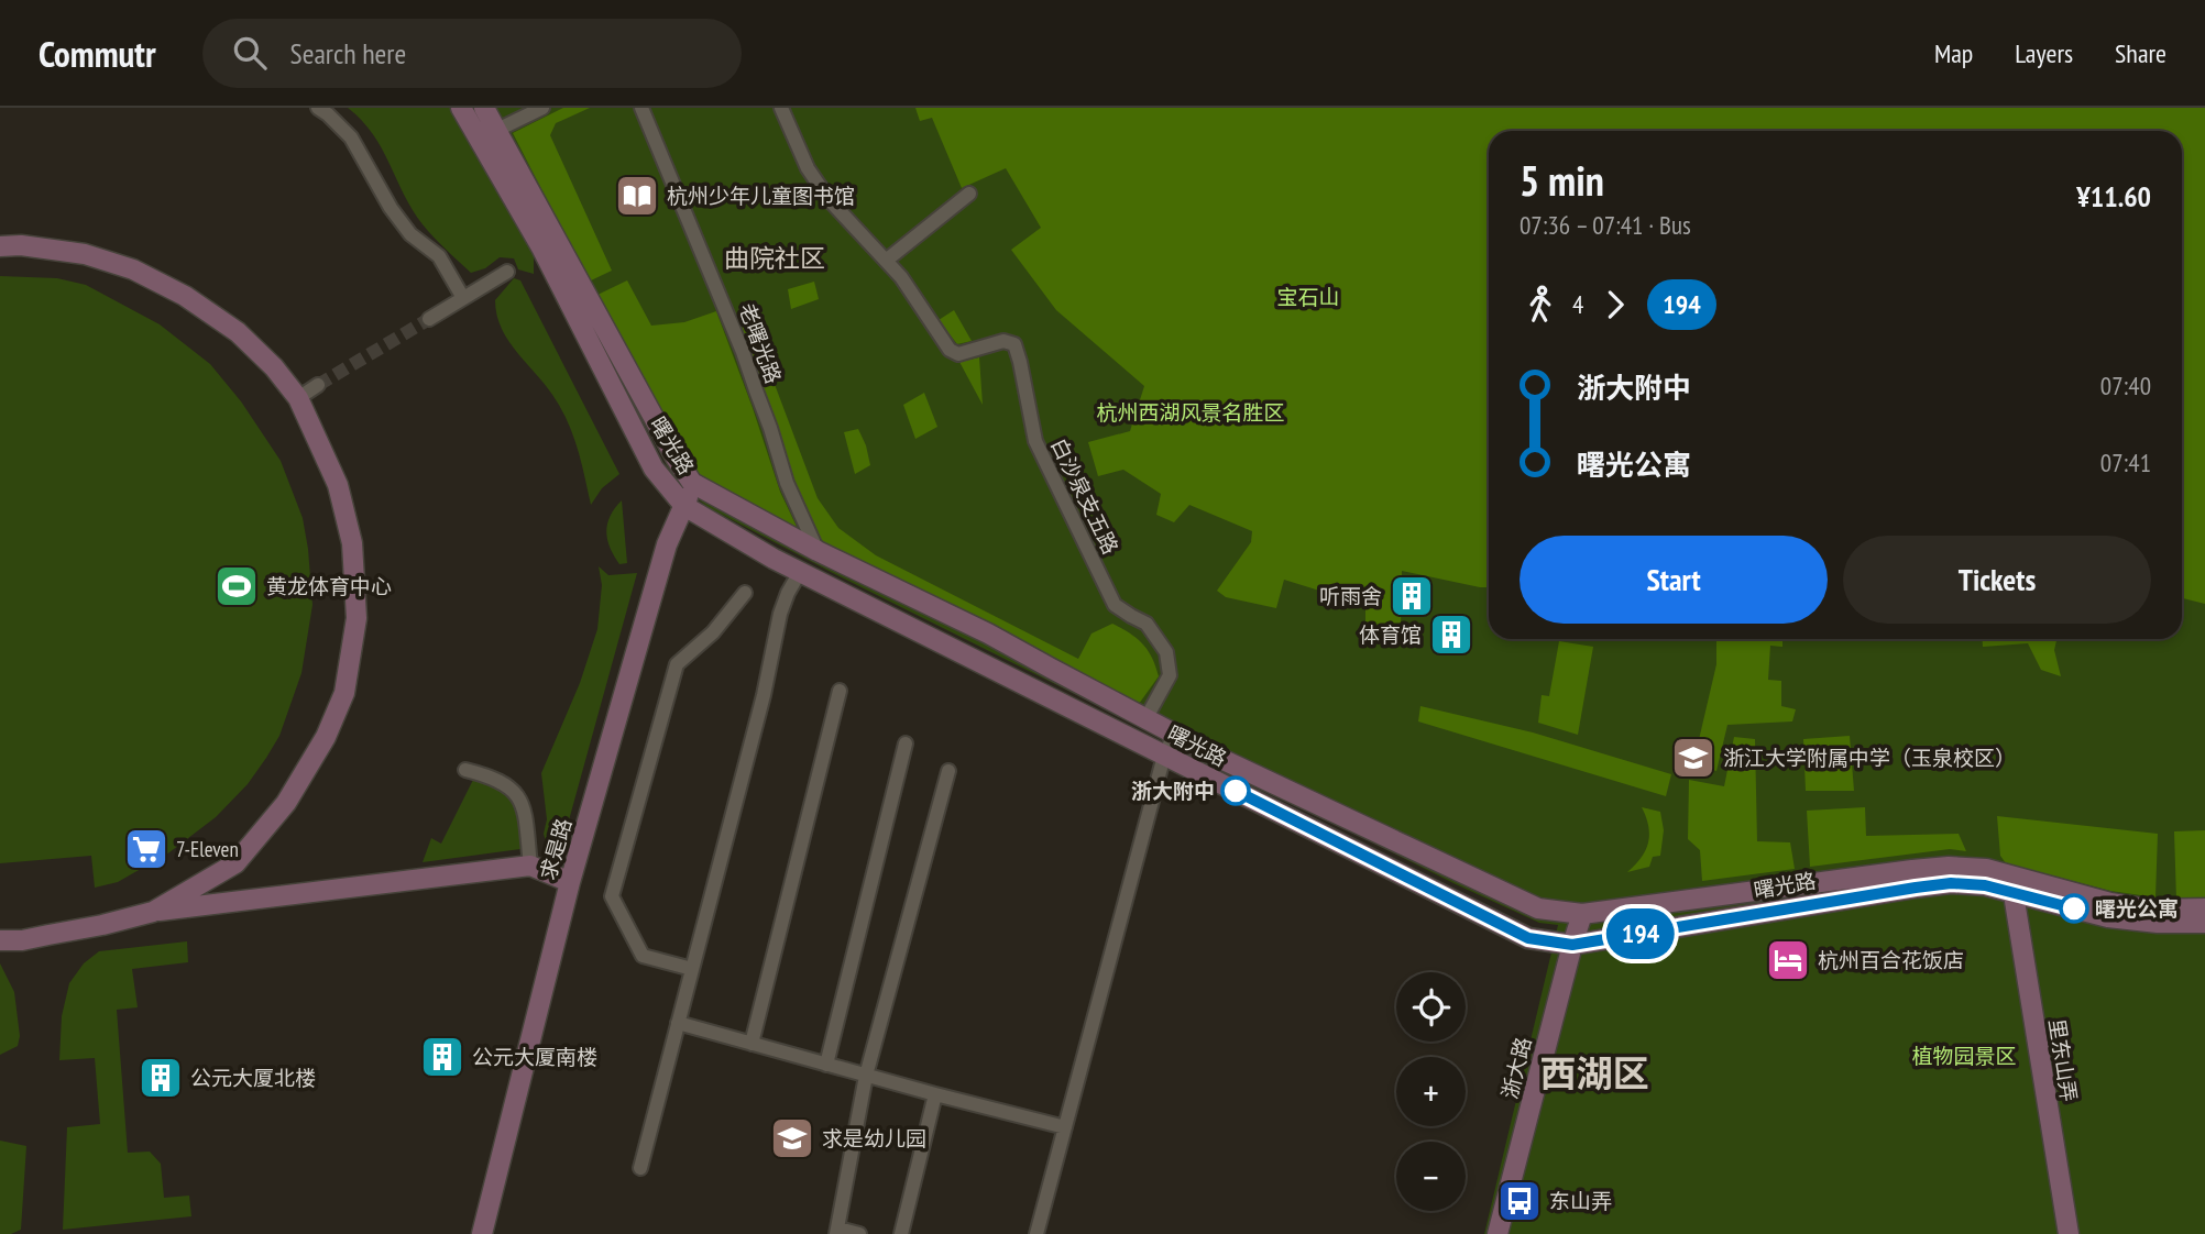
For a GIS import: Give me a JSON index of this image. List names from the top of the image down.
{
  "streets": {
    "main road": [
      "曙光路",
      "求是路",
      "里东山弄",
      "浙大路"
    ],
    "street": ["老曙光路", "白沙泉支五路"]
  },
  "crossings": [
    ["老曙光路", "曙光路"],
    ["曙光路", "白沙泉支五路"],
    ["曙光路", "求是路"],
    ["曙光路", "里东山弄"],
    ["曙光路", "浙大路"]
  ],
  "districts": ["曲院社区", "西湖区"],
  "parks": ["宝石山", "杭州西湖风景名胜区", "植物园景区"],
  "places": {
    "library": ["杭州少年儿童图书馆"],
    "sports": ["黄龙体育中心"],
    "building": [
      "听雨舍",
      "体育馆",
      "公元大厦南楼",
      "公元大厦北楼"
    ],
    "school or university": ["浙江大学附属中学（玉泉校区）", "求是幼儿园"],
    "other": ["浙大附中", "曙光公寓"],
    "supermarket": ["7-Eleven"],
    "hotel": ["杭州百合花饭店"],
    "bus stop": ["东山弄"]
  },
  "lines": ["bus line 194"],
  "page": {
    "header": "Commutr",
    "search": "Search here",
    "nav": ["Map", "Layers", "Share"],
    "on_map": "194",
    "heading": ["5 min", "07:36 – 07:41 · Bus", "¥11.60"],
    "legs": ["4", "194"],
    "list": [
      {
        "name": "浙大附中",
        "value": "07:40"
      },
      {
        "name": "曙光公寓",
        "value": "07:41"
      }
    ],
    "buttons": ["Start", "Tickets"],
    "map_buttons": ["+", "−"]
  }
}
